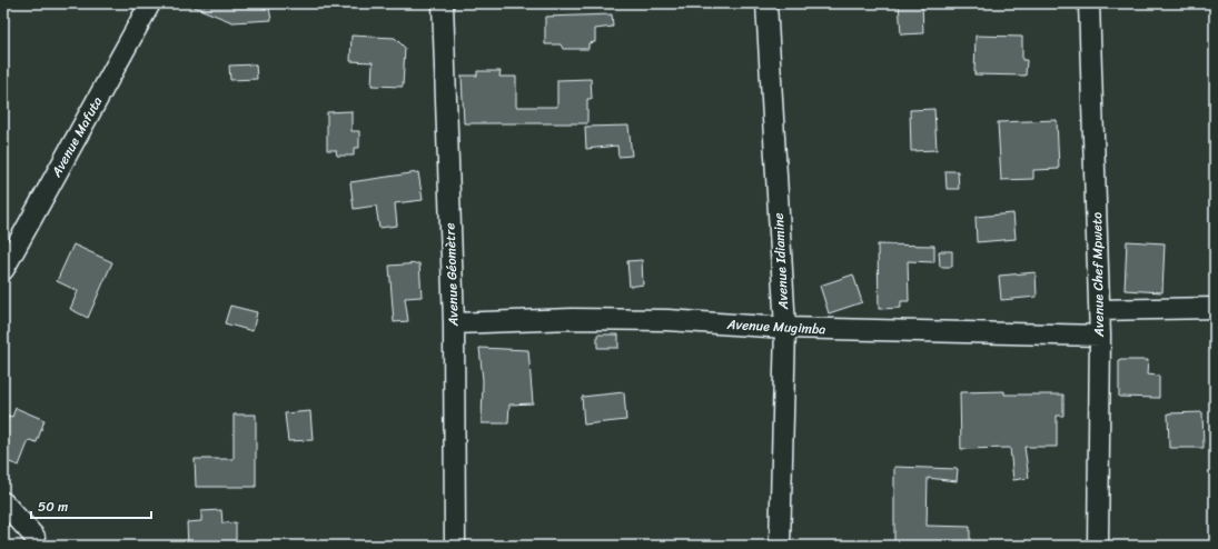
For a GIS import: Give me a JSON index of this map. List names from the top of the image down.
{
  "streets": {
    "street": [
      "Avenue Mafuta",
      "Avenue Idiamine",
      "Avenue Géomètre",
      "Avenue Chef Mpweto",
      "Avenue Mugimba"
    ]
  },
  "crossings": [
    ["Avenue Idiamine", "Avenue Mugimba"],
    ["Avenue Géomètre", "Avenue Mugimba"],
    ["Avenue Chef Mpweto", "Avenue Mugimba"]
  ],
  "scale_bar": "50 m"
}
